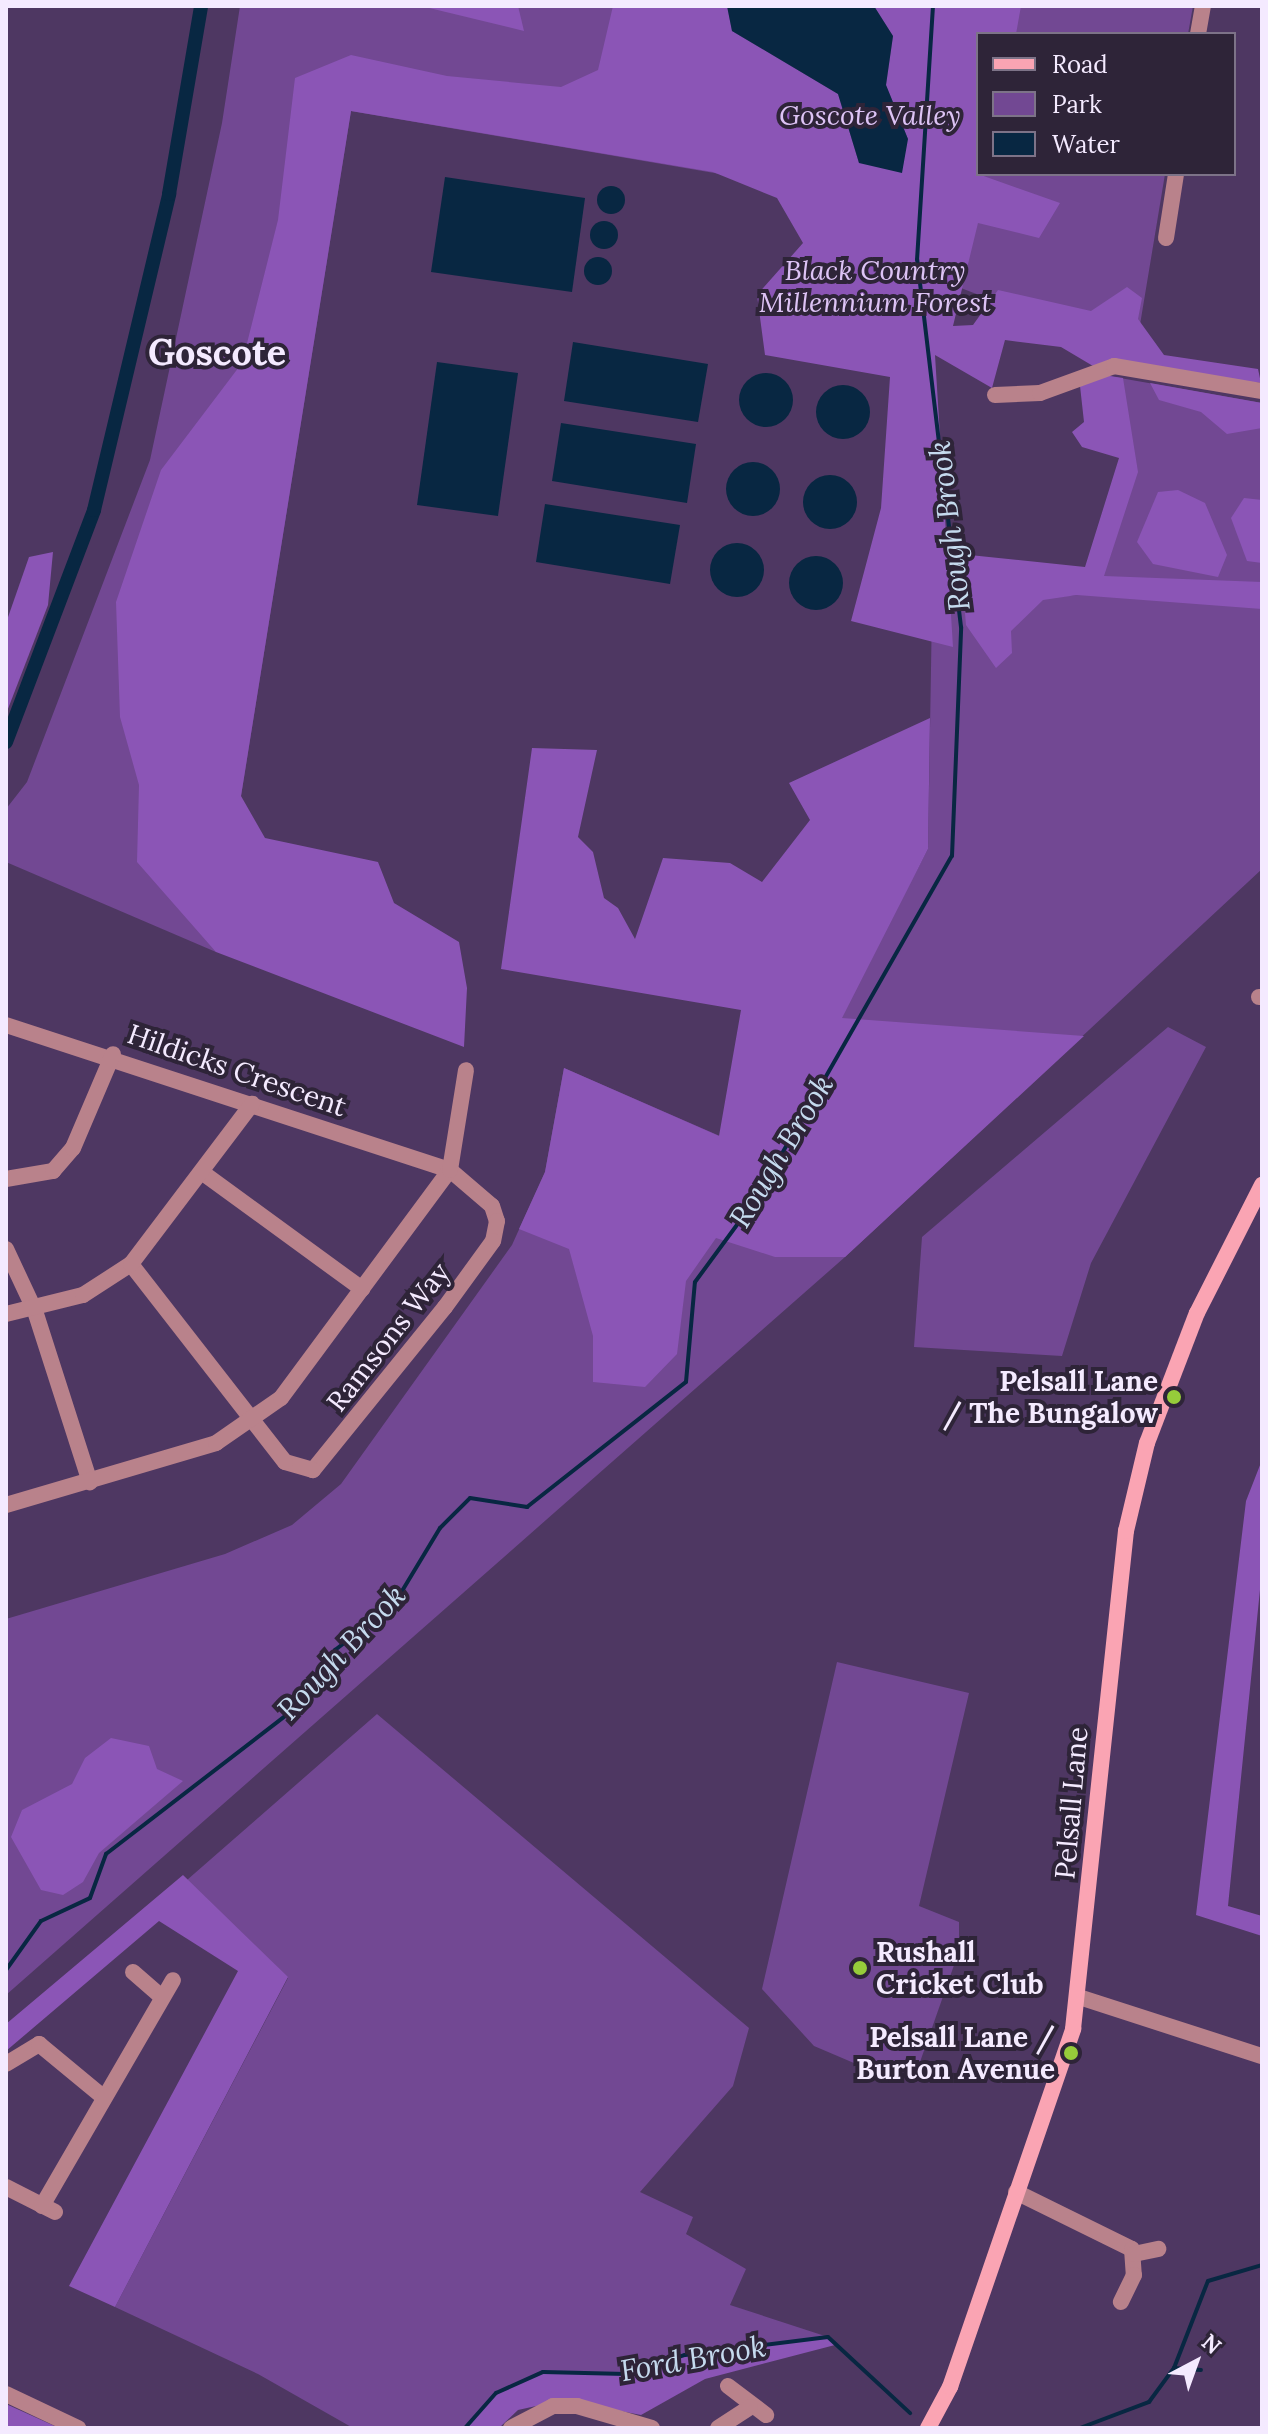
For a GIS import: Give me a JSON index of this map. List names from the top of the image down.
{
  "streets": {
    "main road": ["Pelsall Lane"],
    "street": ["Hildicks Crescent", "Ramsons Way"]
  },
  "crossings": [
    ["Hildicks Crescent", "Ramsons Way"]
  ],
  "districts": ["Goscote"],
  "water": ["Rough Brook", "Ford Brook"],
  "parks": ["Goscote Valley", "Black Country Millennium Forest"],
  "places": ["Pelsall Lane / The Bungalow", "Rushall Cricket Club", "Pelsall Lane / Burton Avenue"],
  "legend": ["Road", "Park", "Water"],
  "north": "top right"
}
